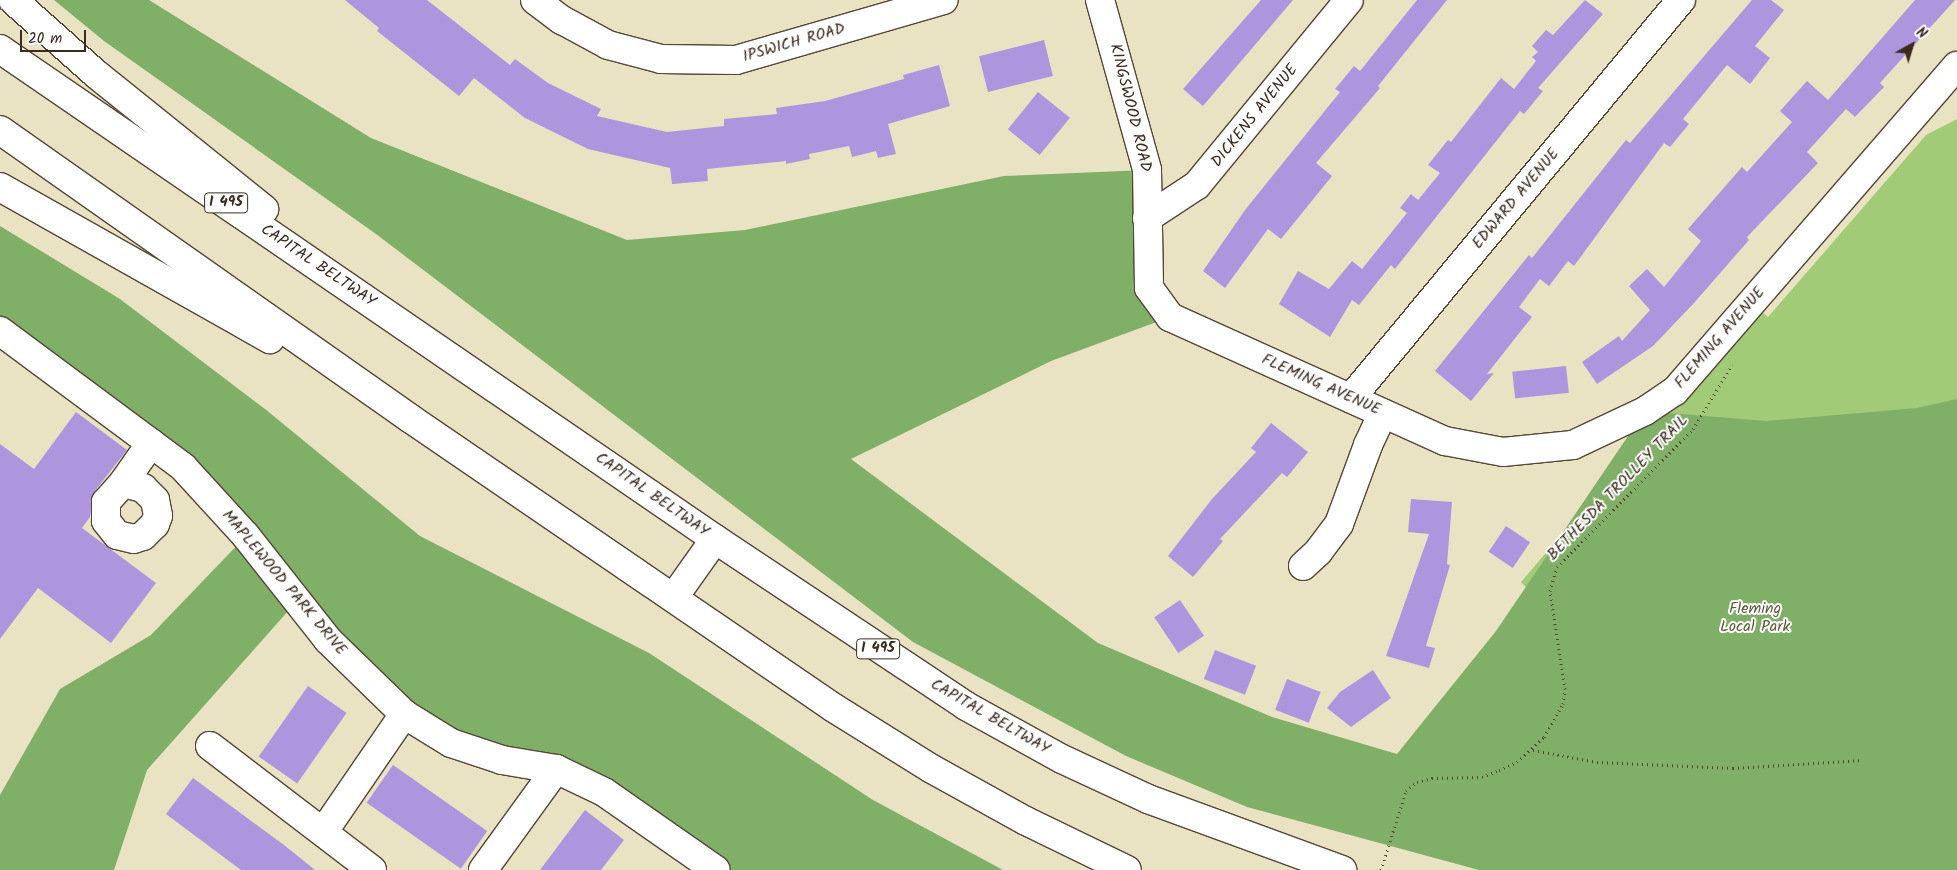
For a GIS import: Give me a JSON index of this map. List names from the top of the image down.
{
  "streets": {
    "main road": [
      "IPSWICH ROAD",
      "KINGSWOOD ROAD",
      "DICKENS AVENUE",
      "EDWARD AVENUE",
      "I 495",
      "CAPITAL BELTWAY",
      "FLEMING AVENUE",
      "MAPLEWOOD PARK DRIVE"
    ],
    "path": ["BETHESDA TROLLEY TRAIL"]
  },
  "crossings": [
    ["KINGSWOOD ROAD", "DICKENS AVENUE"],
    ["KINGSWOOD ROAD", "FLEMING AVENUE"],
    ["DICKENS AVENUE", "FLEMING AVENUE"],
    ["EDWARD AVENUE", "FLEMING AVENUE"]
  ],
  "parks": ["Fleming Local Park"],
  "scale_bar": "20 m",
  "north": "top right"
}
